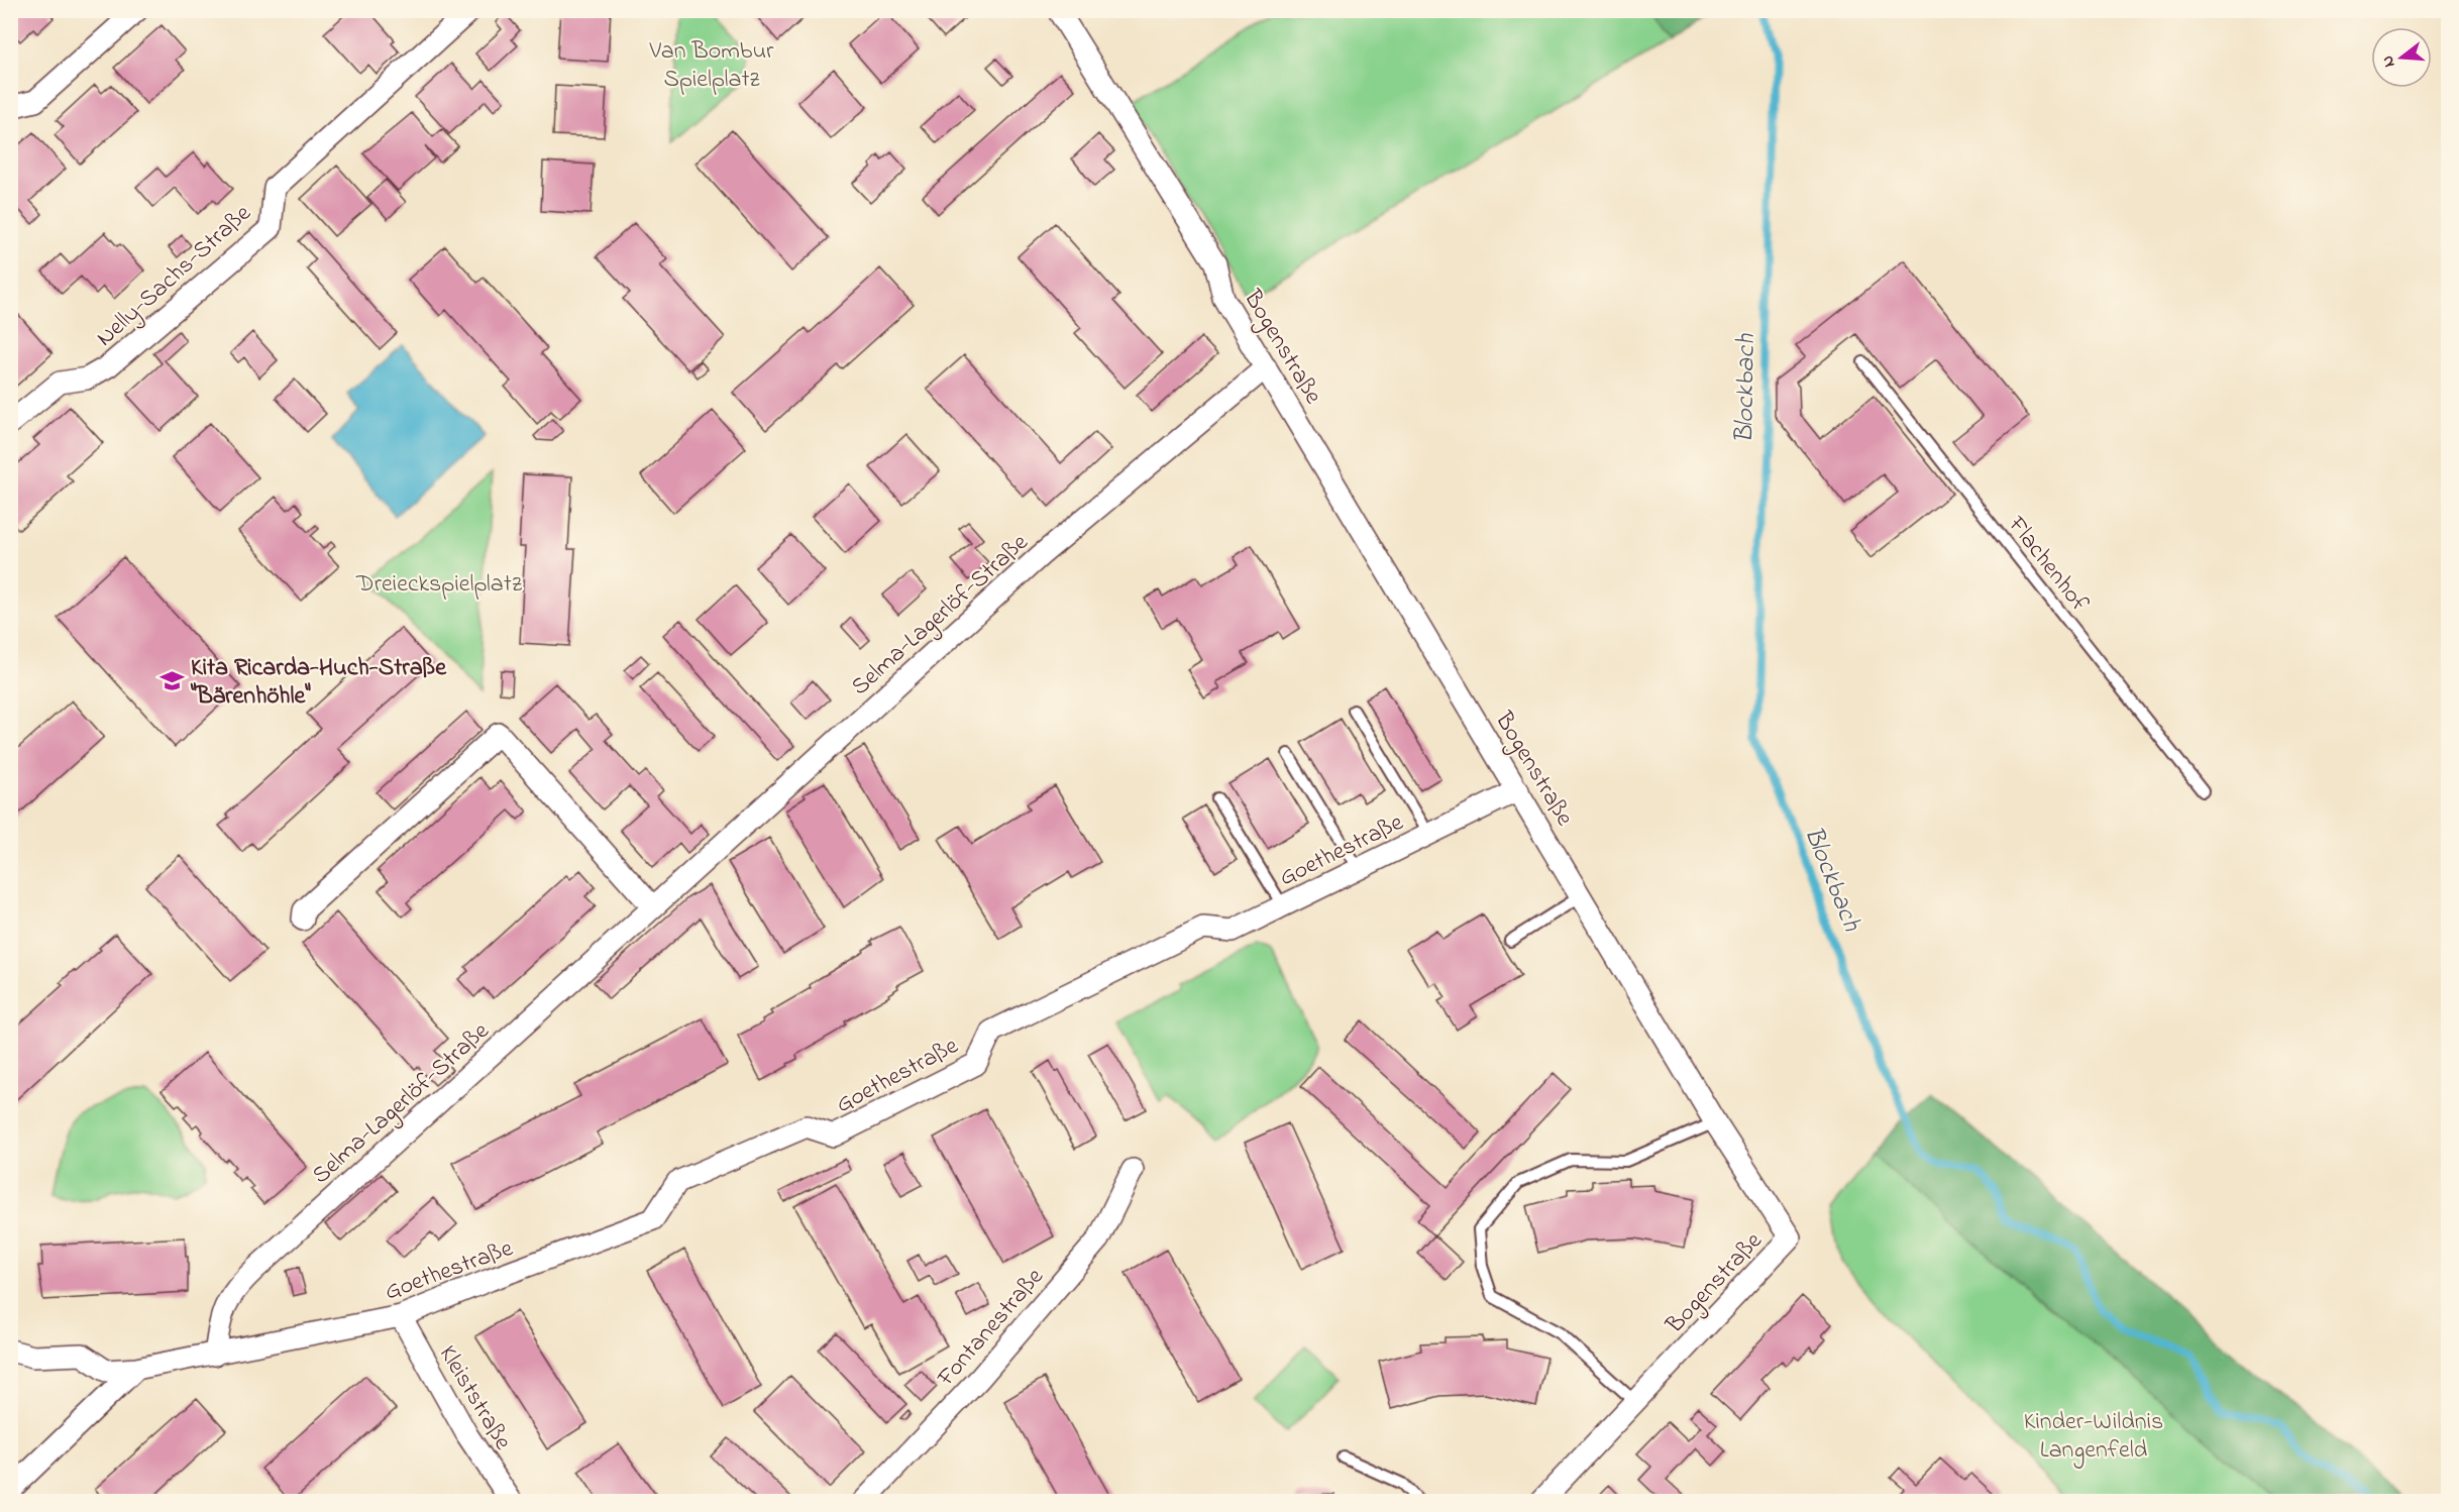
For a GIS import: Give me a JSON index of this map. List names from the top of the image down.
{
  "streets": {
    "street": [
      "Nelly-Sachs-Straße",
      "Bogenstraße",
      "Selma-Lagerlöf-Straße",
      "Goethestraße",
      "Fontanestraße",
      "Kleiststraße"
    ],
    "lane": ["Flachenhof"]
  },
  "crossings": [
    ["Bogenstraße", "Selma-Lagerlöf-Straße"],
    ["Bogenstraße", "Goethestraße"],
    ["Selma-Lagerlöf-Straße", "Goethestraße"],
    ["Goethestraße", "Kleiststraße"]
  ],
  "water": ["Blockbach"],
  "parks": ["Van Bombur Spielplatz", "Dreieckspielplatz", "Kinder-Wildnis Langenfeld"],
  "places": {
    "school or university": ["Kita Ricarda-Huch-Straße \"Bärenhöhle\""]
  },
  "north": "left"
}
